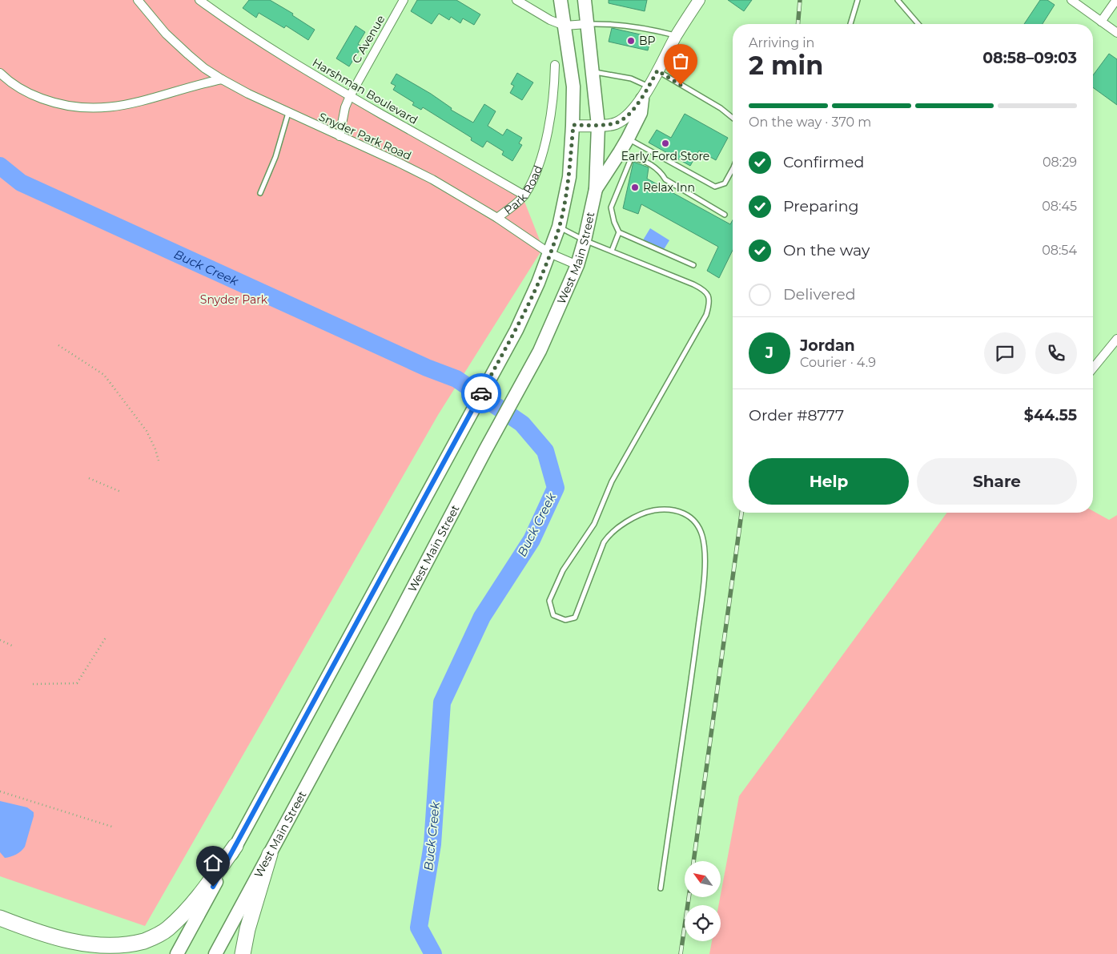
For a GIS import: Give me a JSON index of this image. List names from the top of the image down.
{
  "streets": {
    "main road": ["West Main Street"],
    "street": [
      "C Avenue",
      "Harshman Boulevard",
      "Snyder Park Road",
      "Park Road"
    ]
  },
  "crossings": [
    ["C Avenue", "Harshman Boulevard"],
    ["C Avenue", "Snyder Park Road"],
    ["Harshman Boulevard", "Park Road"],
    ["Snyder Park Road", "Park Road"],
    ["Park Road", "West Main Street"]
  ],
  "water": ["Buck Creek"],
  "parks": ["Snyder Park"],
  "places": ["BP", "Early Ford Store", "Relax Inn"],
  "north": "top left",
  "page": {
    "heading": ["2 min", "Arriving in", "08:58–09:03"],
    "panel": [
      "Jordan",
      "Courier · 4.9",
      "Order #8777",
      "$44.55"
    ],
    "bar": "On the way · 370 m",
    "list": [
      ["Confirmed", "08:29"],
      ["Preparing", "08:45"],
      ["On the way", "08:54"],
      "Delivered"
    ],
    "round": "J",
    "buttons": ["Help", "Share"]
  }
}
